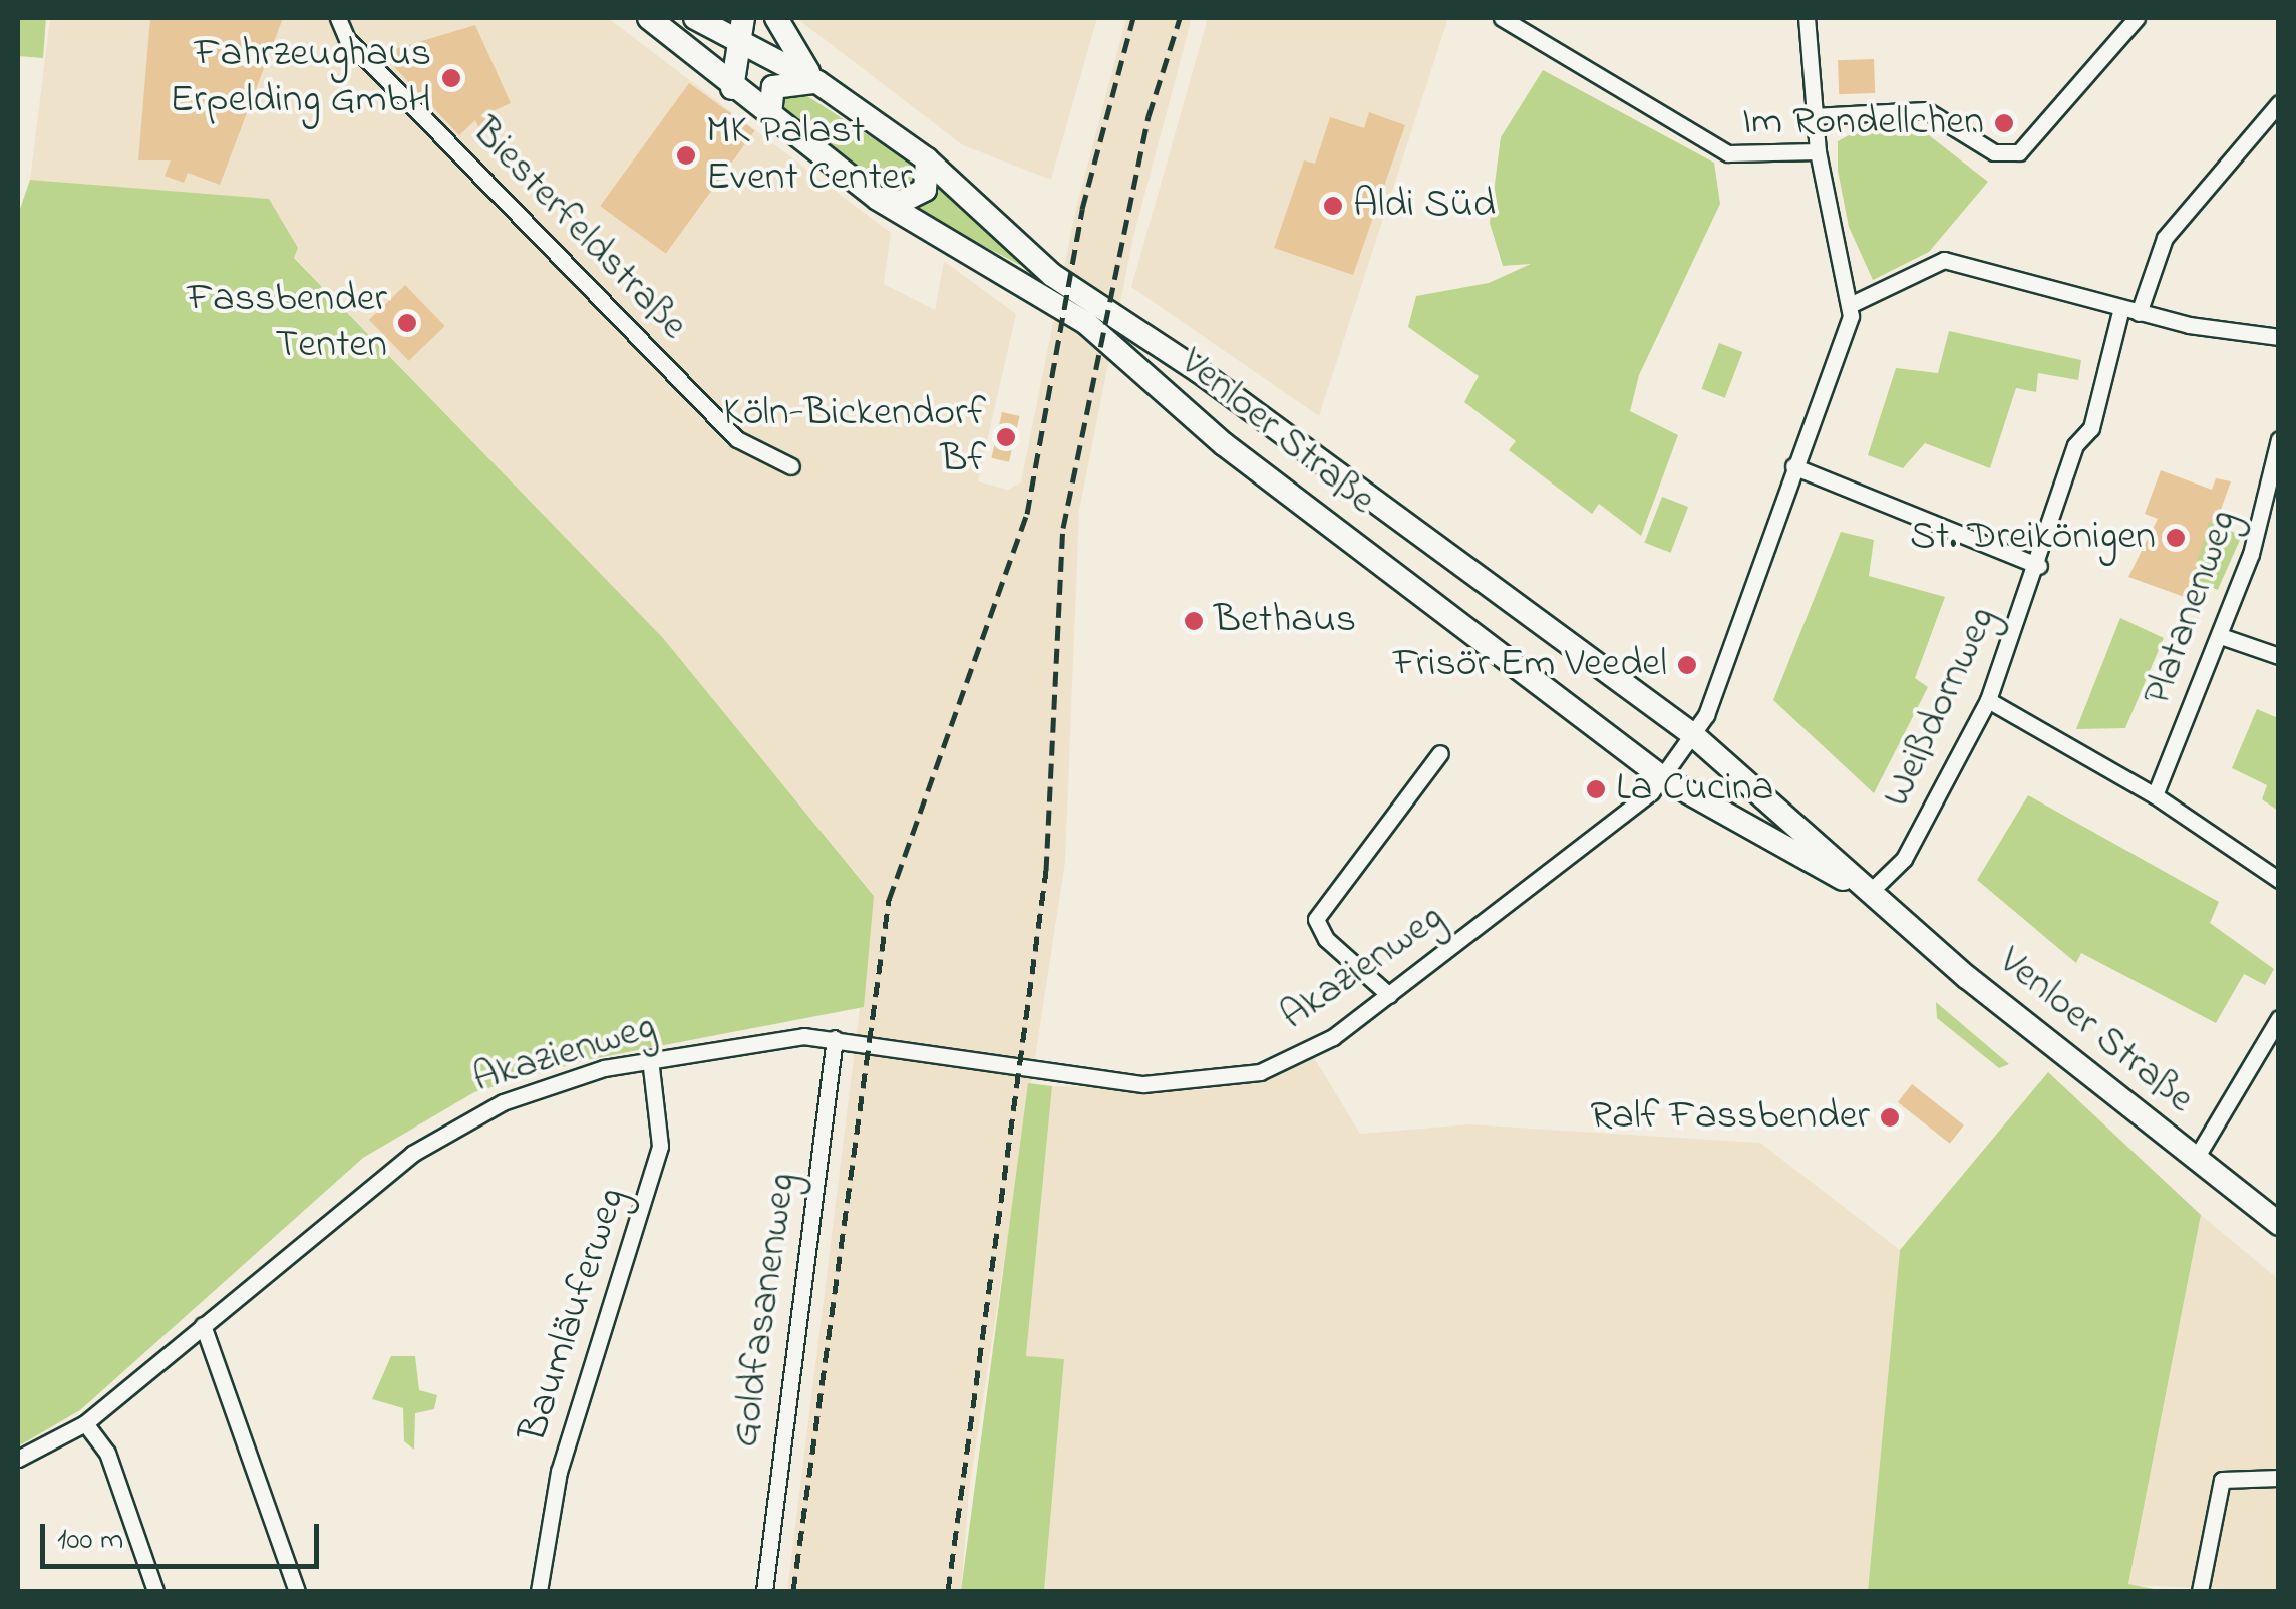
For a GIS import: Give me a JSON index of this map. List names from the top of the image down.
{
  "streets": {
    "main road": ["Venloer Straße"],
    "street": [
      "Biesterfeldstraße",
      "Platanenweg",
      "Weißdornweg",
      "Akazienweg",
      "Goldfasanenweg",
      "Baumläuferweg"
    ]
  },
  "crossings": [
    ["Venloer Straße", "Weißdornweg"],
    ["Venloer Straße", "Akazienweg"],
    ["Akazienweg", "Goldfasanenweg"],
    ["Akazienweg", "Baumläuferweg"]
  ],
  "places": [
    "Fahrzeughaus Erpelding GmbH",
    "Im Rondellchen",
    "MK Palast Event Center",
    "Aldi Süd",
    "Fassbender Tenten",
    "Köln-Bickendorf Bf",
    "St. Dreikönigen",
    "Bethaus",
    "Frisör Em Veedel",
    "La Cucina",
    "Ralf Fassbender"
  ],
  "scale_bar": "100 m"
}
